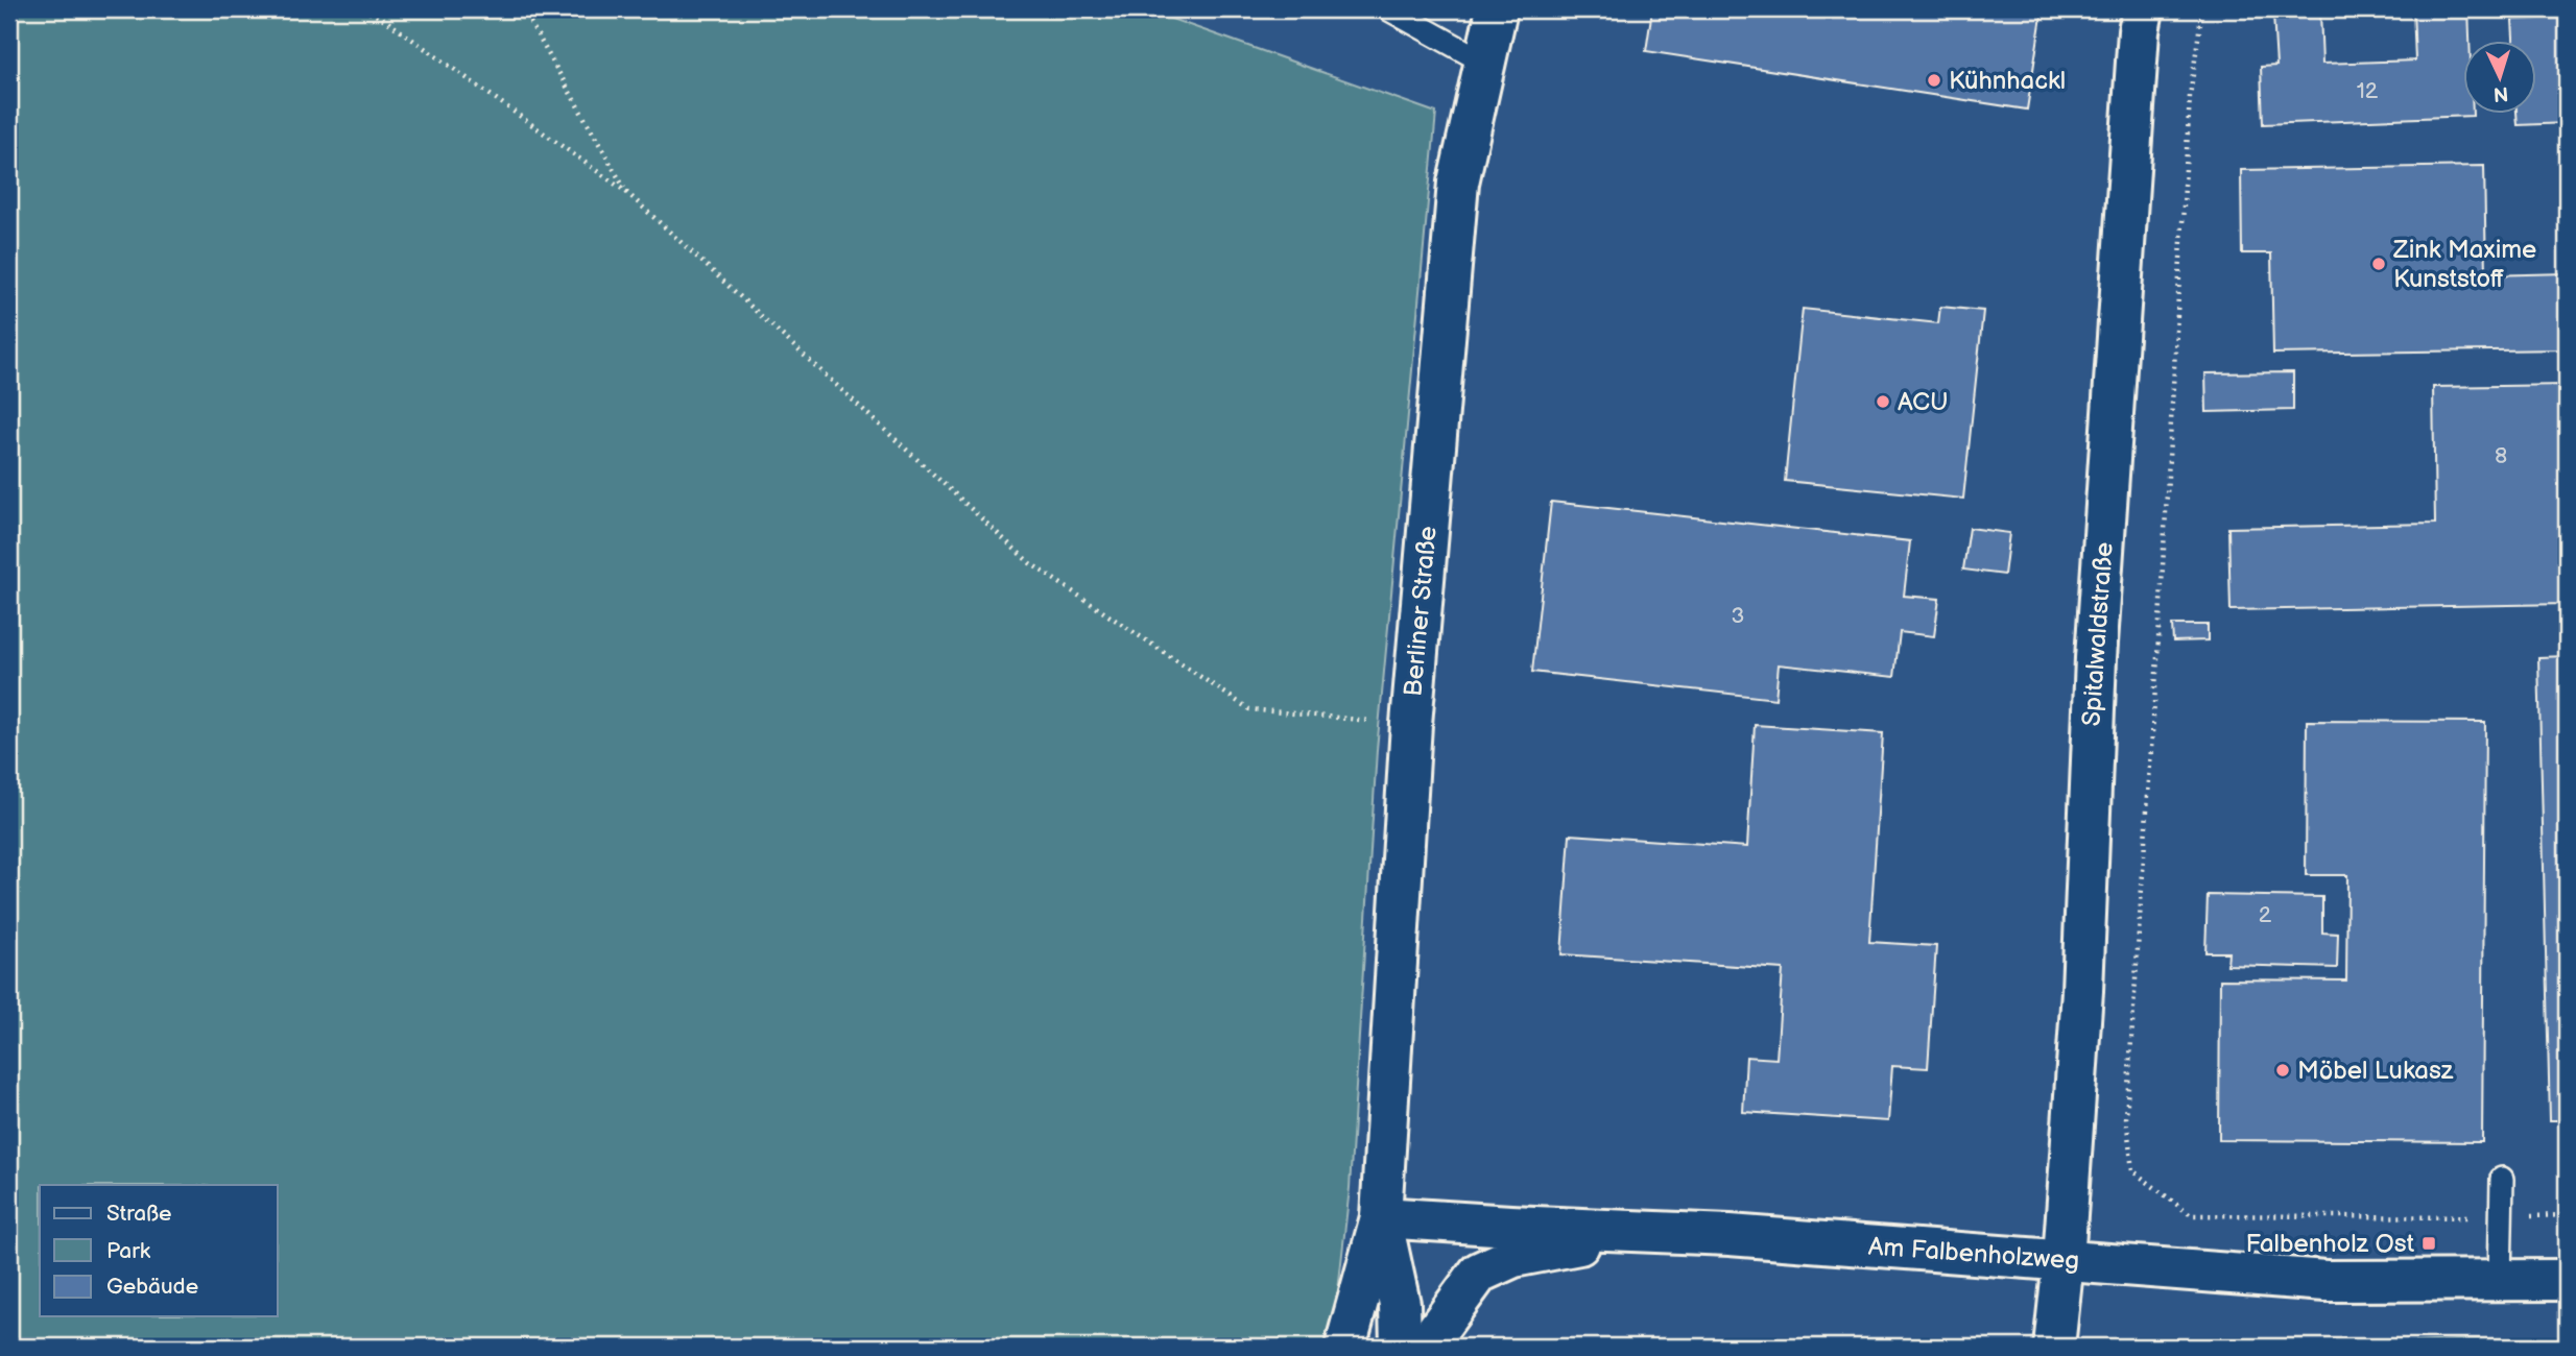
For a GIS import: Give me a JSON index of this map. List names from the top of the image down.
{
  "streets": {
    "street": ["Berliner Straße", "Spitalwaldstraße", "Am Falbenholzweg"]
  },
  "crossings": [
    ["Berliner Straße", "Am Falbenholzweg"],
    ["Spitalwaldstraße", "Am Falbenholzweg"]
  ],
  "places": {
    "other": [
      "Kühnhackl",
      "Zink Maxime Kunststoff",
      "ACU",
      "Möbel Lukasz"
    ],
    "transit": ["Falbenholz Ost"]
  },
  "house_numbers": [
    "12",
    "8",
    "3",
    "2"
  ],
  "legend": ["Straße", "Park", "Gebäude"],
  "north": "bottom"
}
